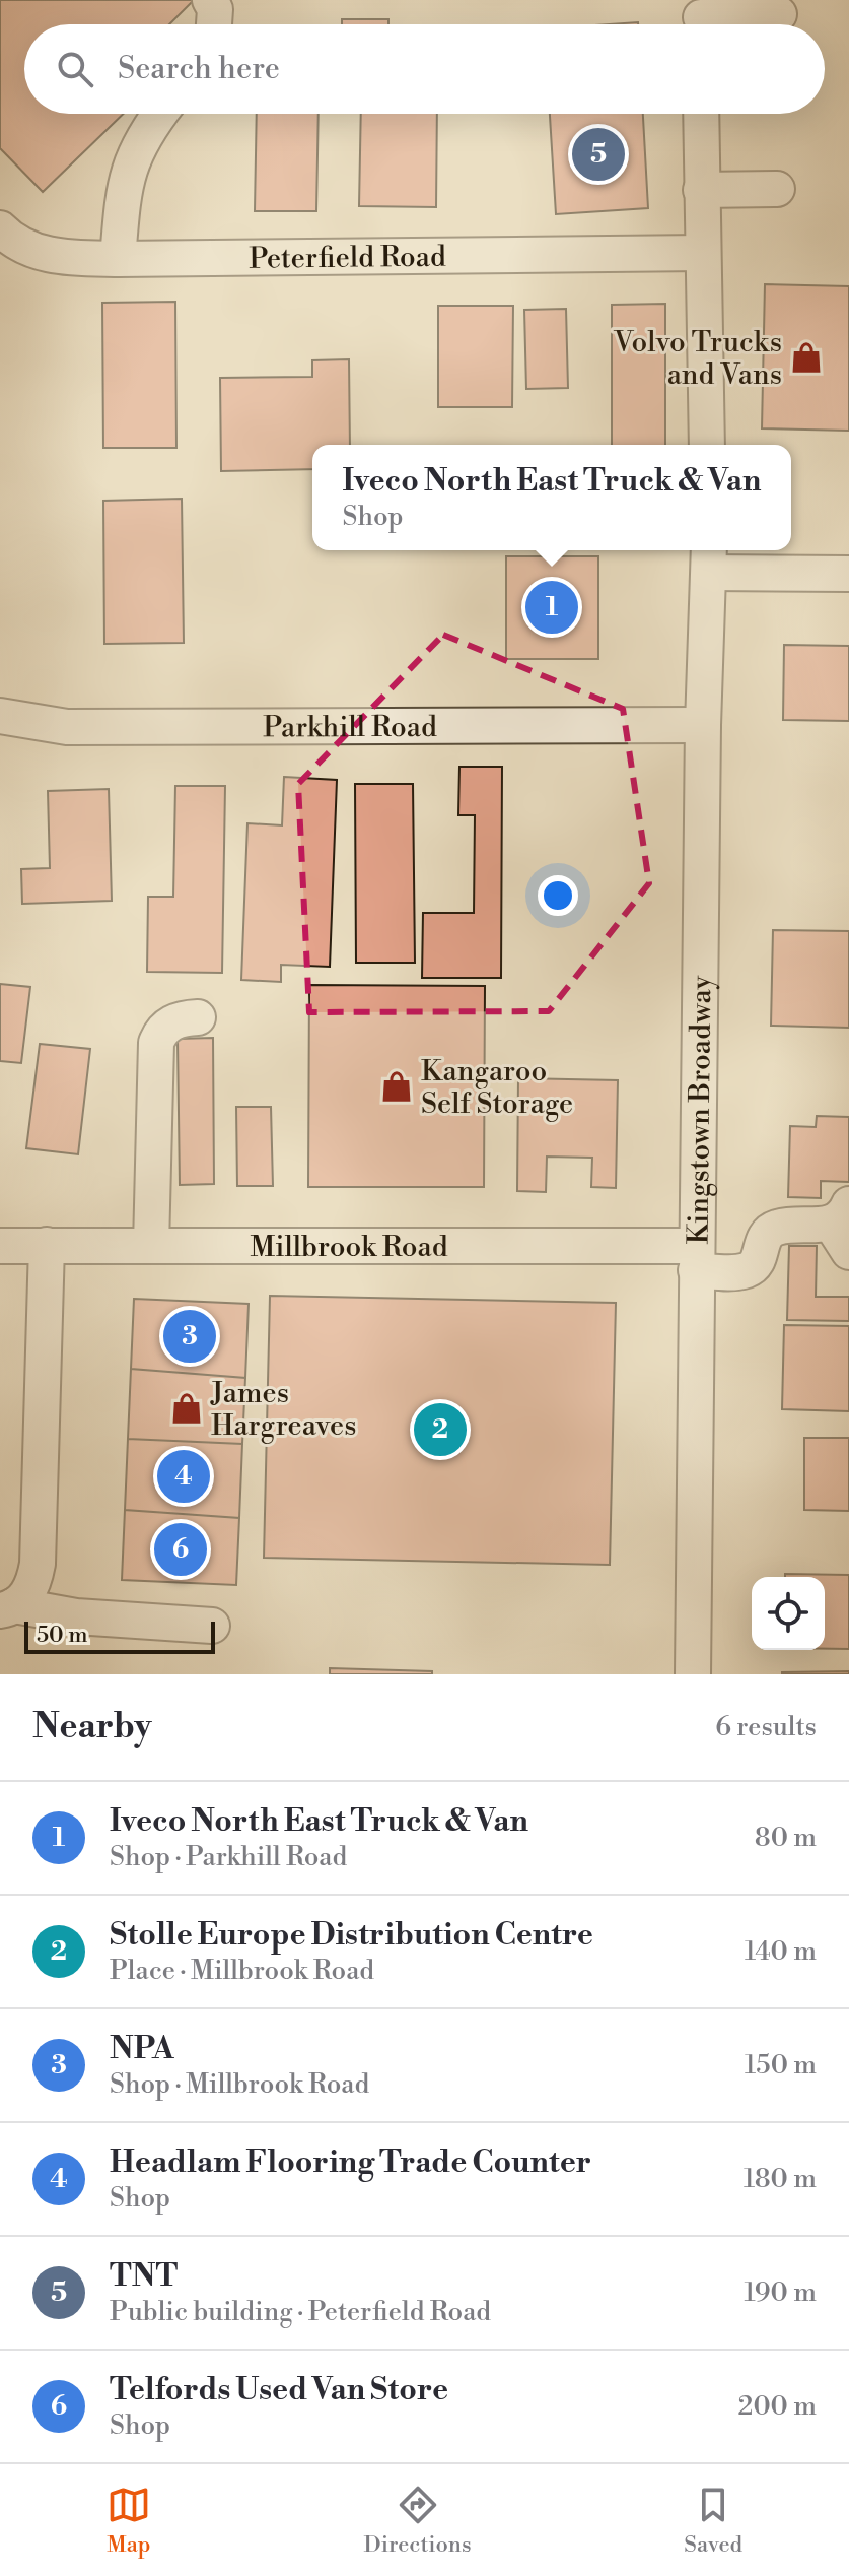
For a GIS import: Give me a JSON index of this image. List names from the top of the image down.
{
  "streets": {
    "street": [
      "Peterfield Road",
      "Parkhill Road",
      "Kingstown Broadway",
      "Millbrook Road"
    ]
  },
  "crossings": [
    ["Parkhill Road", "Kingstown Broadway"],
    ["Kingstown Broadway", "Millbrook Road"]
  ],
  "places": {
    "shop": ["Volvo Trucks and Vans", "Kangaroo Self Storage", "James Hargreaves"]
  },
  "scale_bar": "50 m",
  "page": {
    "search": "Search here",
    "pins": [
      "5",
      "1",
      "3",
      "2",
      "4",
      "6"
    ],
    "popup": ["Iveco North East Truck & Van", "Shop"],
    "scale": "50 m",
    "heading": ["Nearby", "6 results"],
    "list": [
      {
        "mark": "1",
        "name": "Iveco North East Truck & Van",
        "note": "Shop · Parkhill Road",
        "value": "80 m"
      },
      {
        "mark": "2",
        "name": "Stolle Europe Distribution Centre",
        "note": "Place · Millbrook Road",
        "value": "140 m"
      },
      {
        "mark": "3",
        "name": "NPA",
        "note": "Shop · Millbrook Road",
        "value": "150 m"
      },
      {
        "mark": "4",
        "name": "Headlam Flooring Trade Counter",
        "note": "Shop",
        "value": "180 m"
      },
      {
        "mark": "5",
        "name": "TNT",
        "note": "Public building · Peterfield Road",
        "value": "190 m"
      },
      {
        "mark": "6",
        "name": "Telfords Used Van Store",
        "note": "Shop",
        "value": "200 m"
      }
    ],
    "nav": ["Map", "Directions", "Saved"]
  }
}
